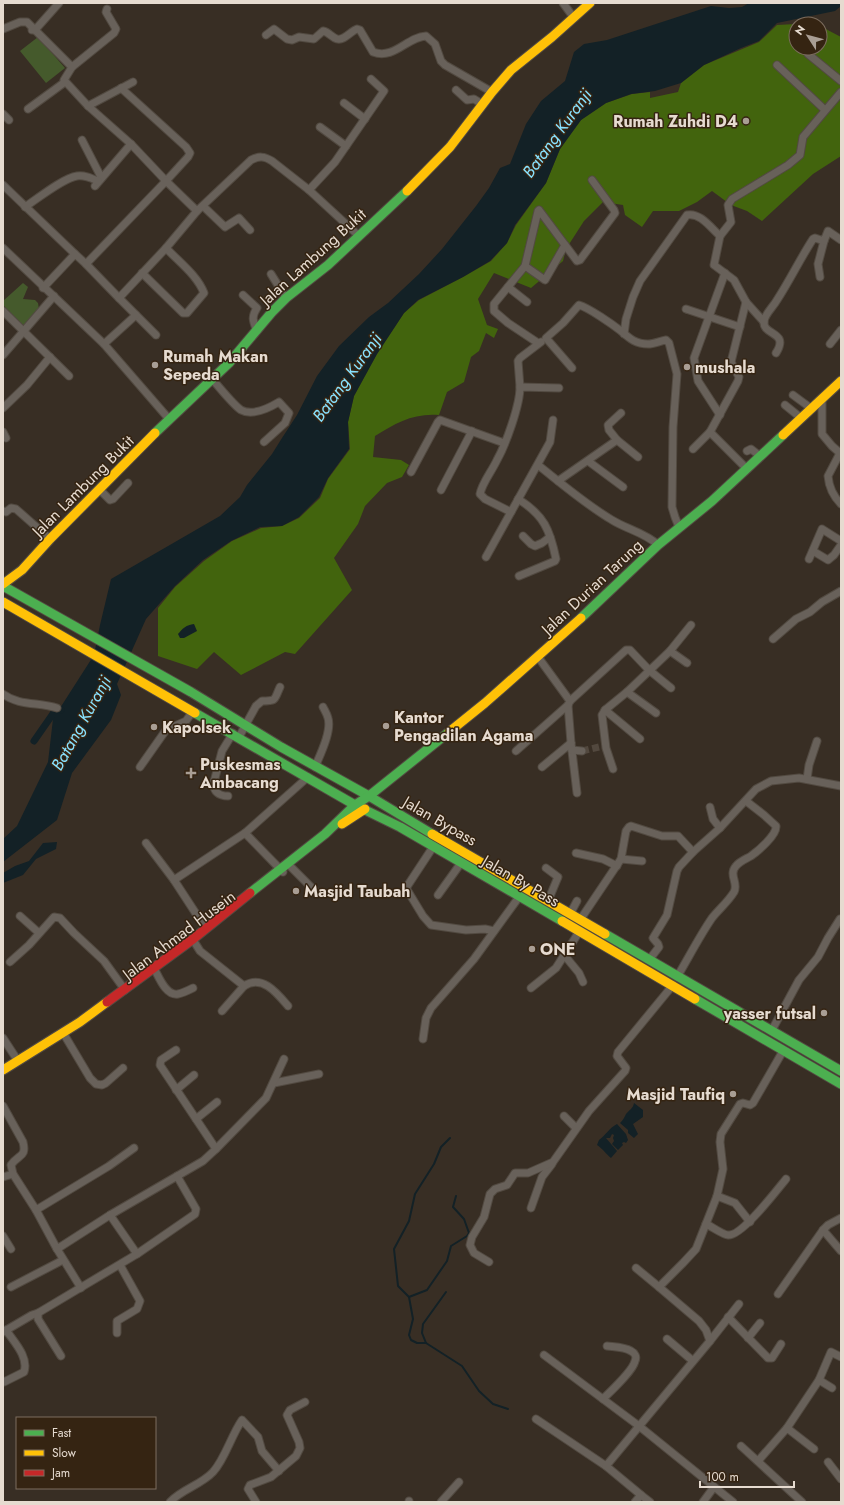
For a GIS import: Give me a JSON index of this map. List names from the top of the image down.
{
  "streets": {
    "main road": [
      "Jalan Lambung Bukit",
      "Jalan Durian Tarung",
      "Jalan Bypass",
      "Jalan By Pass",
      "Jalan Ahmad Husein"
    ]
  },
  "crossings": [
    ["Jalan Lambung Bukit", "Jalan Bypass"],
    ["Jalan Durian Tarung", "Jalan Bypass"],
    ["Jalan Durian Tarung", "Jalan By Pass"],
    ["Jalan Durian Tarung", "Jalan Ahmad Husein"],
    ["Jalan By Pass", "Jalan Ahmad Husein"]
  ],
  "water": ["Batang Kuranji"],
  "places": {
    "other": [
      "Rumah Zuhdi D4",
      "Rumah Makan Sepeda",
      "mushala",
      "Kantor Pengadilan Agama",
      "Kapolsek",
      "Masjid Taubah",
      "ONE",
      "yasser futsal",
      "Masjid Taufiq"
    ],
    "health": ["Puskesmas Ambacang"]
  },
  "legend": ["Fast", "Slow", "Jam"],
  "scale_bar": "100 m",
  "north": "top left"
}
